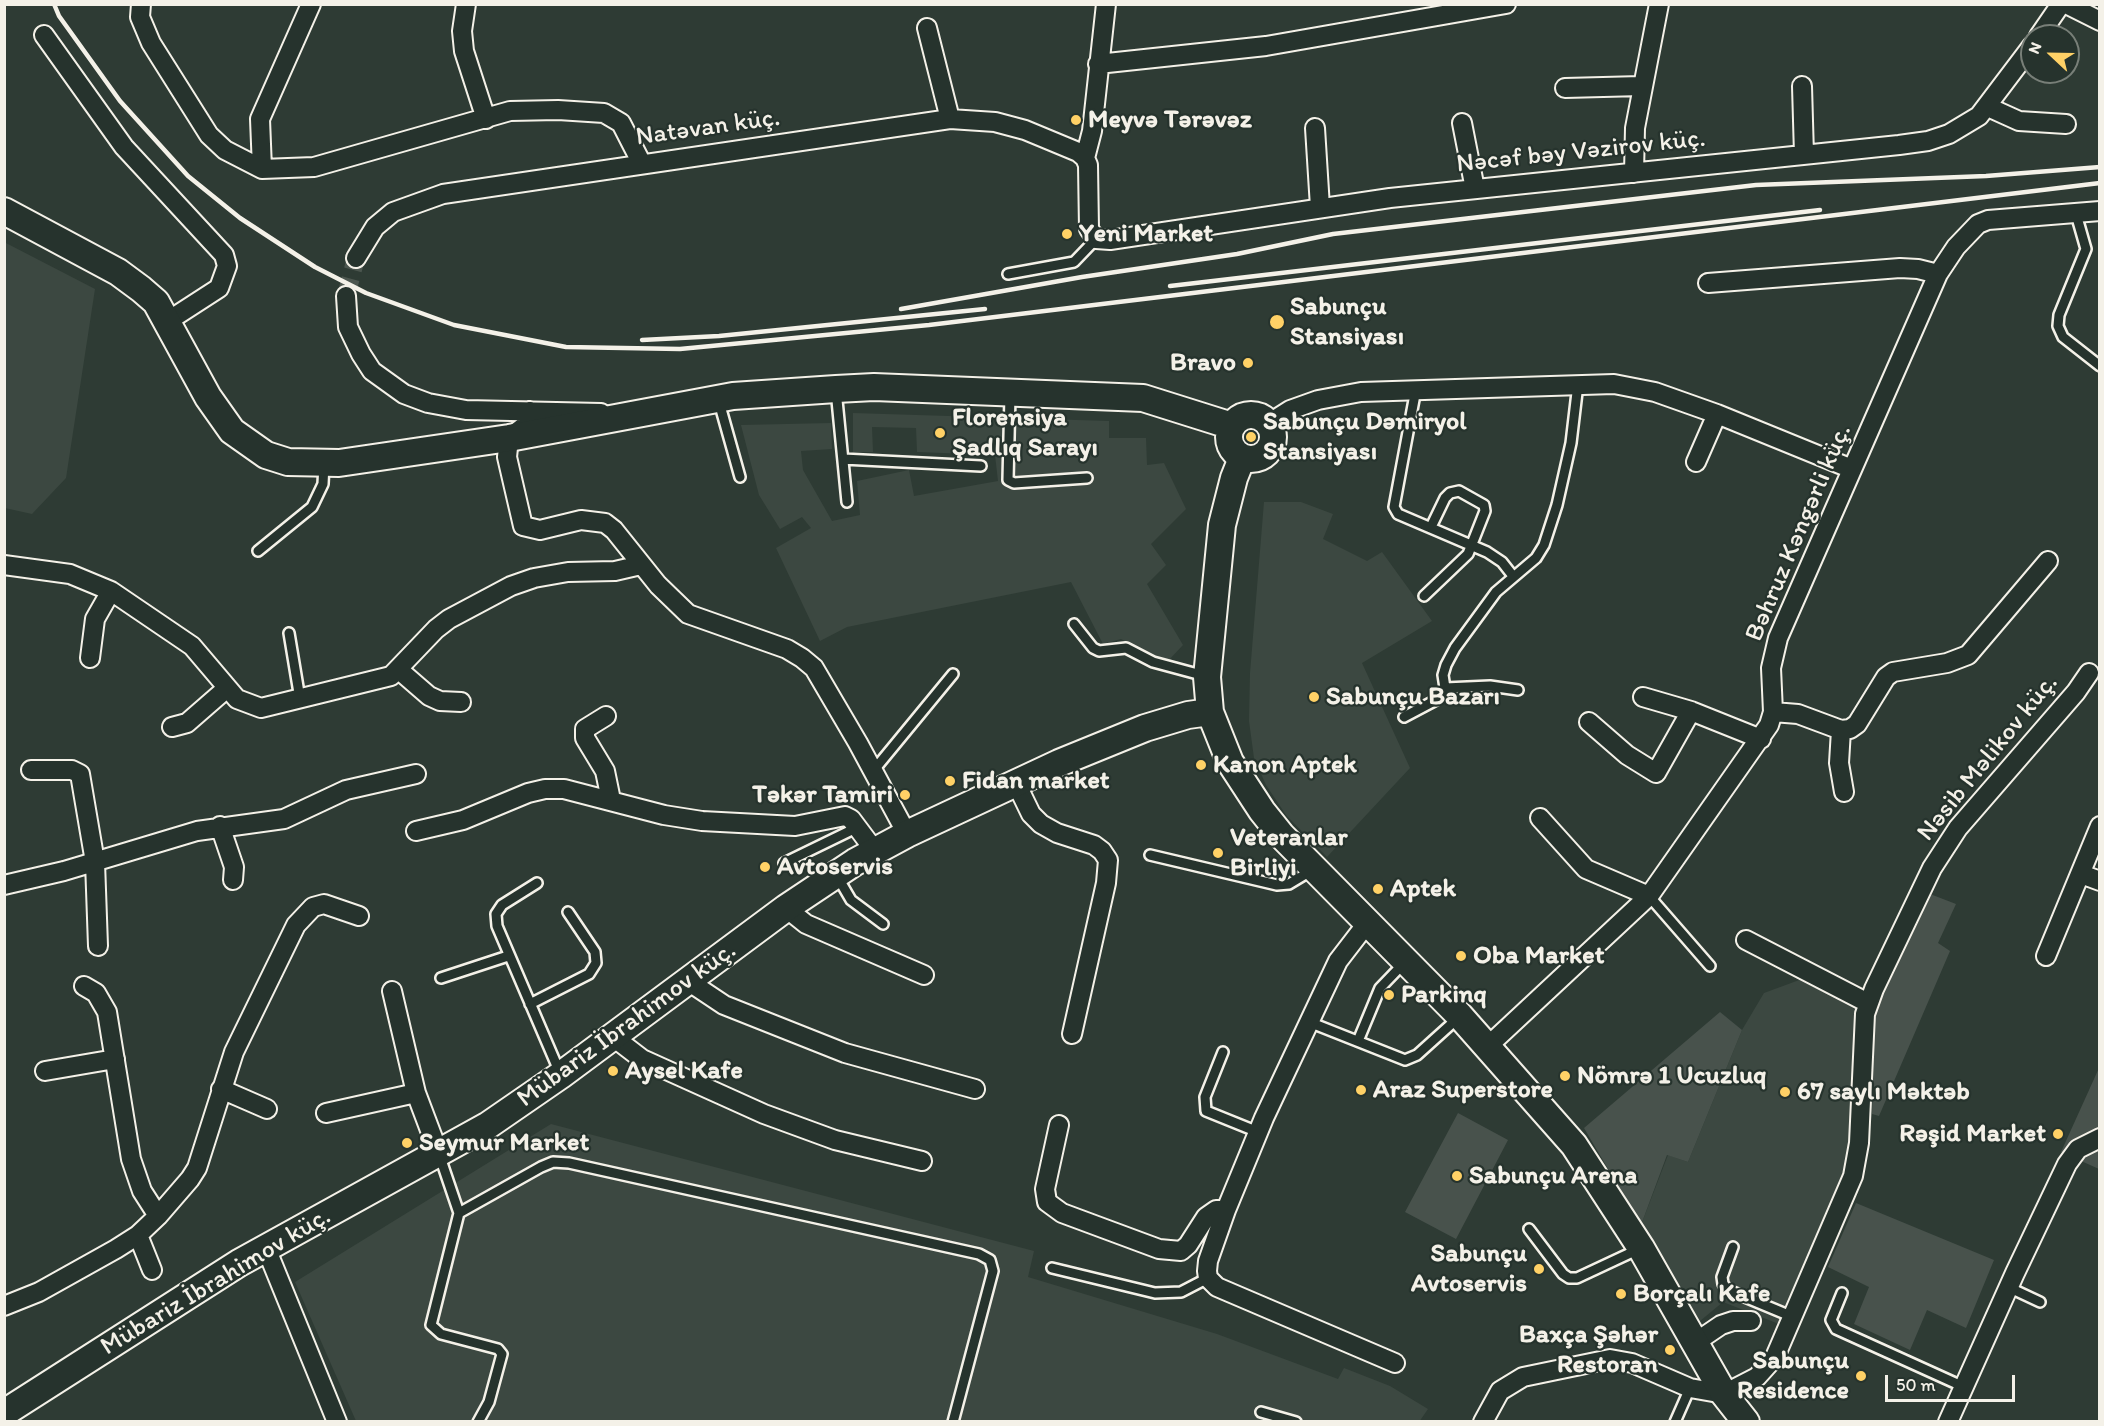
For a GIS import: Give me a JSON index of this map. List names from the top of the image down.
{
  "streets": {
    "street": [
      "Natəvan küç.",
      "Nəcəf bəy Vəzirov küç.",
      "Bəhruz Kəngərli küç.",
      "Nəsib Məlikov küç.",
      "Mübariz İbrahimov küç."
    ]
  },
  "places": [
    "Meyvə Tərəvəz",
    "Yeni Market",
    "Sabunçu Stansiyası",
    "Bravo",
    "Florensiya Şadlıq Sarayı",
    "Sabunçu Dəmiryol Stansiyası",
    "Sabunçu Bazarı",
    "Kanon Aptek",
    "Fidan market",
    "Təkər Tamiri",
    "Veteranlar Birliyi",
    "Avtoservis",
    "Aptek",
    "Oba Market",
    "Parkinq",
    "Aysel Kafe",
    "Nömrə 1 Ucuzluq",
    "Araz Superstore",
    "67 saylı Məktəb",
    "Rəşid Market",
    "Seymur Market",
    "Sabunçu Arena",
    "Sabunçu Avtoservis",
    "Borçalı Kafe",
    "Baxça Şəhər Restoran",
    "Sabunçu Residence"
  ],
  "scale_bar": "50 m",
  "north": "left"
}
